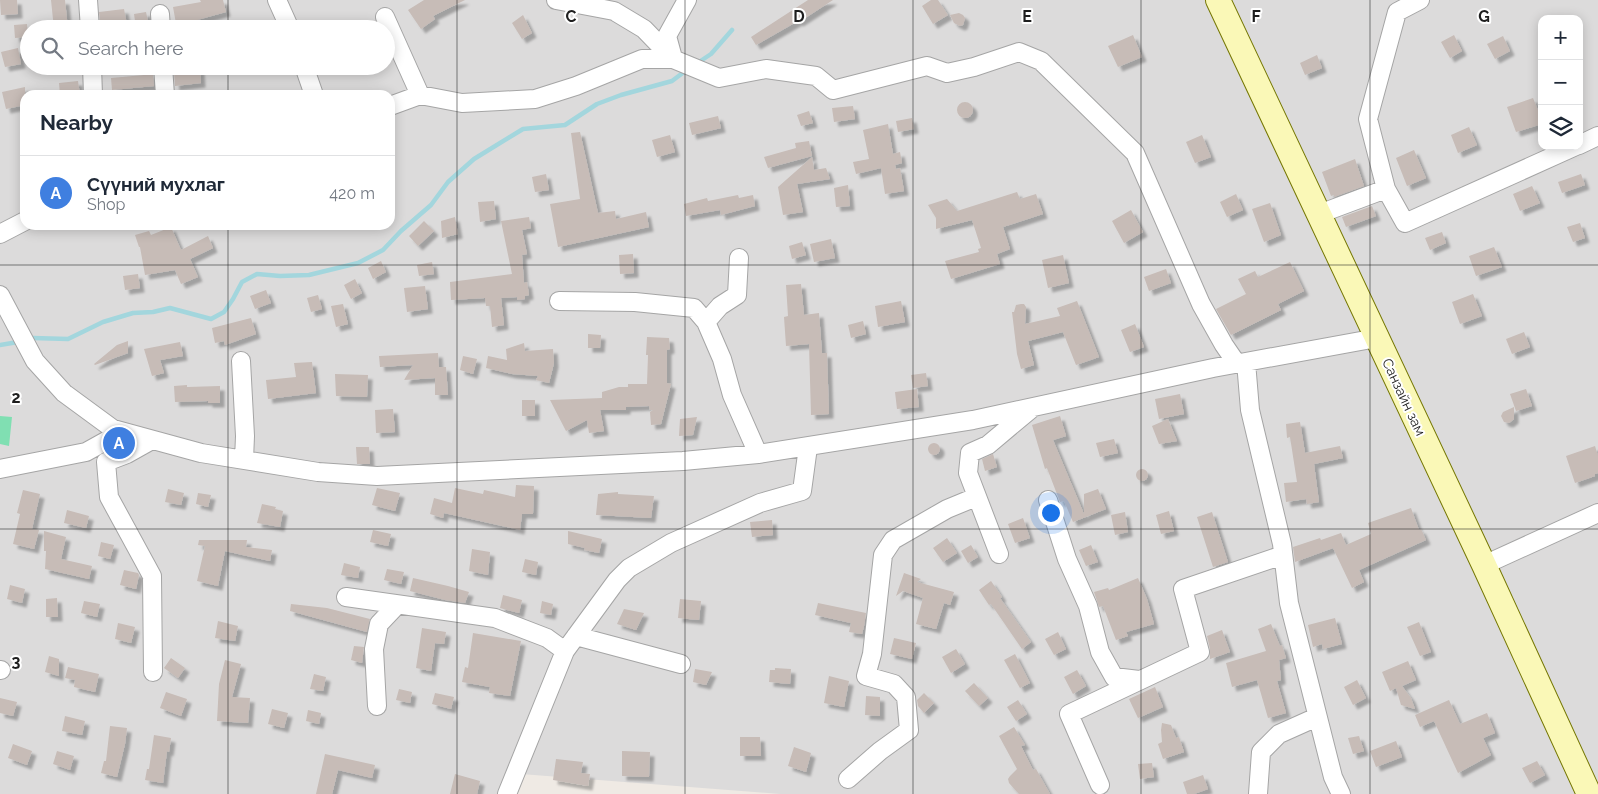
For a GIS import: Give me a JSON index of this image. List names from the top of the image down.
{
  "streets": {
    "main road": ["Санзайн зам"]
  },
  "page": {
    "map_buttons": ["+", "−"],
    "search": "Search here",
    "heading": "Nearby",
    "list": [
      {
        "mark": "A",
        "name": "Сүүний мухлаг",
        "note": "Shop",
        "value": "420 m"
      }
    ],
    "pins": "A"
  },
  "grid": {
    "columns": [
      "C",
      "D",
      "E",
      "F",
      "G"
    ],
    "rows": ["2", "3"]
  }
}
